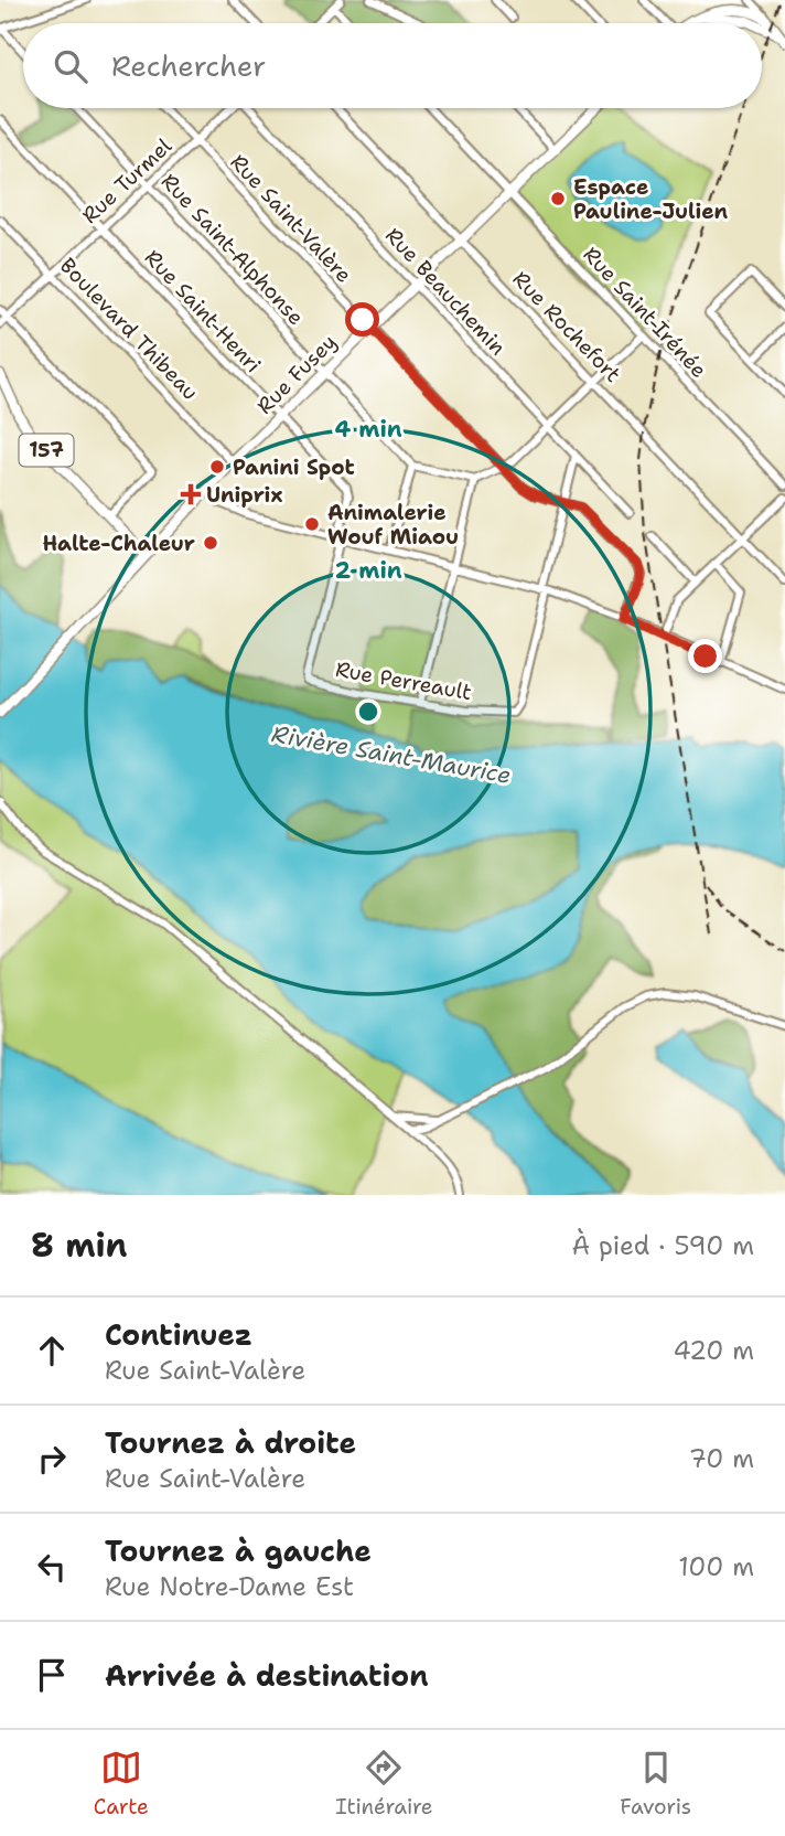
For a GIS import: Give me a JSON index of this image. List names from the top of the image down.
{
  "streets": {
    "main road": ["Rue Fusey", "157"],
    "street": [
      "Rue Turmel",
      "Rue Saint-Valère",
      "Rue Saint-Alphonse",
      "Rue Beauchemin",
      "Rue Saint-Henri",
      "Rue Saint-Irénée",
      "Rue Rochefort",
      "Boulevard Thibeau",
      "Rue Perreault"
    ]
  },
  "crossings": [
    ["Rue Turmel", "Rue Saint-Valère"],
    ["Rue Turmel", "Rue Saint-Alphonse"],
    ["Rue Turmel", "Rue Saint-Henri"],
    ["Rue Turmel", "Boulevard Thibeau"],
    ["Rue Saint-Valère", "Rue Fusey"],
    ["Rue Saint-Alphonse", "Rue Fusey"],
    ["Rue Beauchemin", "Rue Fusey"],
    ["Rue Saint-Henri", "Rue Fusey"],
    ["Rue Saint-Henri", "Rue Perreault"],
    ["Rue Saint-Irénée", "Rue Fusey"],
    ["Rue Rochefort", "Rue Fusey"],
    ["Boulevard Thibeau", "Rue Fusey"],
    ["Rue Fusey", "157"]
  ],
  "water": ["Rivière Saint-Maurice"],
  "places": {
    "other": [
      "Espace Pauline-Julien",
      "Panini Spot",
      "Animalerie Wouf Miaou",
      "Halte-Chaleur"
    ],
    "health": ["Uniprix"]
  },
  "page": {
    "search": "Rechercher",
    "heading": ["8 min", "À pied · 590 m"],
    "list": [
      ["Continuez", "Rue Saint-Valère", "420 m"],
      ["Tournez à droite", "Rue Saint-Valère", "70 m"],
      ["Tournez à gauche", "Rue Notre-Dame Est", "100 m"],
      "Arrivée à destination"
    ],
    "nav": ["Carte", "Itinéraire", "Favoris"]
  },
  "rings": ["4 min", "2 min"]
}
